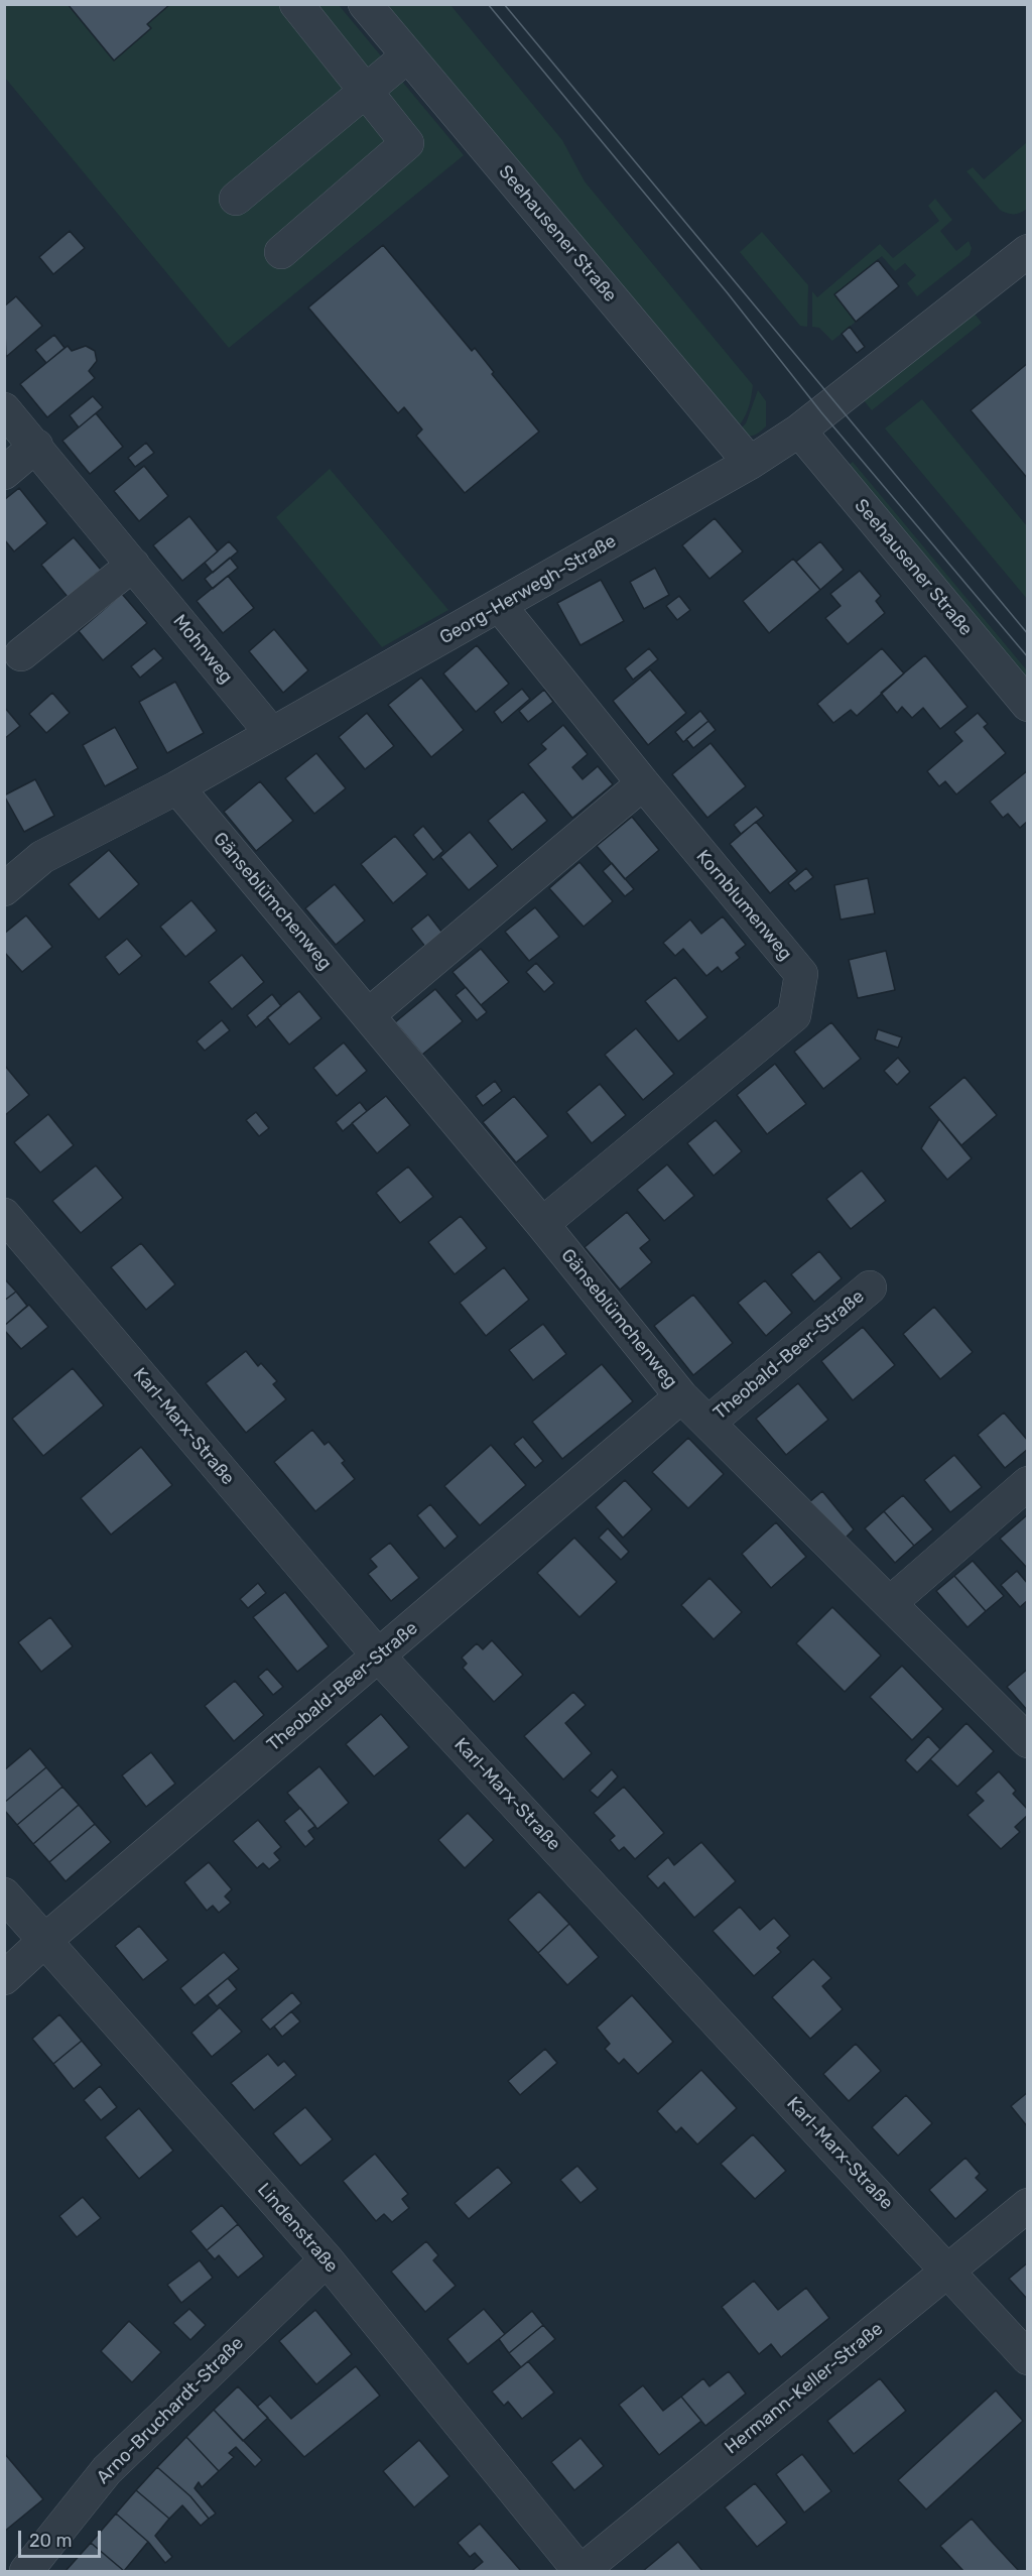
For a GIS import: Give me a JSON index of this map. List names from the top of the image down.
{
  "streets": {
    "street": [
      "Seehausener Straße",
      "Georg-Herwegh-Straße",
      "Mohnweg",
      "Gänseblümchenweg",
      "Kornblumenweg",
      "Theobald-Beer-Straße",
      "Karl-Marx-Straße",
      "Lindenstraße",
      "Hermann-Keller-Straße",
      "Arno-Bruchardt-Straße"
    ]
  },
  "crossings": [
    ["Seehausener Straße", "Georg-Herwegh-Straße"],
    ["Georg-Herwegh-Straße", "Mohnweg"],
    ["Georg-Herwegh-Straße", "Gänseblümchenweg"],
    ["Georg-Herwegh-Straße", "Kornblumenweg"],
    ["Gänseblümchenweg", "Kornblumenweg"],
    ["Gänseblümchenweg", "Theobald-Beer-Straße"],
    ["Theobald-Beer-Straße", "Karl-Marx-Straße"],
    ["Theobald-Beer-Straße", "Lindenstraße"],
    ["Karl-Marx-Straße", "Hermann-Keller-Straße"],
    ["Lindenstraße", "Hermann-Keller-Straße"],
    ["Lindenstraße", "Arno-Bruchardt-Straße"]
  ],
  "scale_bar": "20 m"
}
